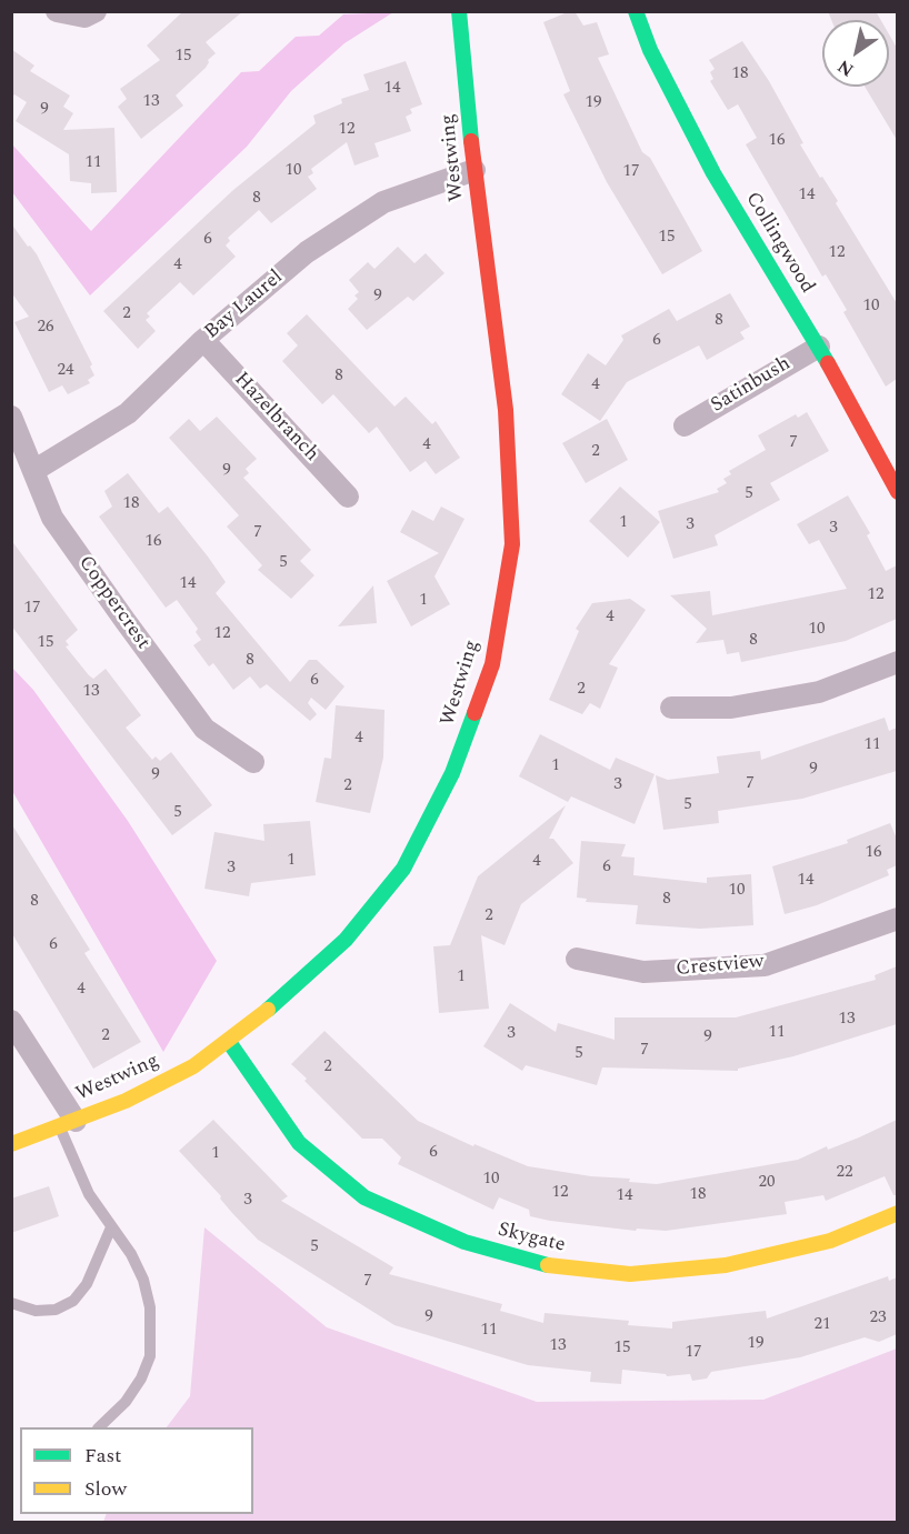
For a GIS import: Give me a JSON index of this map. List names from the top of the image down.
{
  "streets": {
    "street": [
      "Westwing",
      "Collingwood",
      "Bay Laurel",
      "Satinbush",
      "Hazelbranch",
      "Coppercrest",
      "Crestview",
      "Skygate"
    ]
  },
  "crossings": [
    ["Westwing", "Bay Laurel"],
    ["Westwing", "Skygate"],
    ["Collingwood", "Satinbush"],
    ["Bay Laurel", "Hazelbranch"],
    ["Bay Laurel", "Coppercrest"]
  ],
  "house_numbers": [
    "15",
    "18",
    "14",
    "13",
    "19",
    "9",
    "12",
    "16",
    "11",
    "10",
    "17",
    "14",
    "8",
    "15",
    "6",
    "12",
    "4",
    "9",
    "10",
    "2",
    "8",
    "26",
    "6",
    "24",
    "8",
    "4",
    "7",
    "4",
    "2",
    "9",
    "5",
    "18",
    "1",
    "3",
    "3",
    "7",
    "16",
    "5",
    "14",
    "12",
    "1",
    "17",
    "4",
    "10",
    "12",
    "8",
    "15",
    "8",
    "6",
    "2",
    "13",
    "4",
    "11",
    "1",
    "9",
    "9",
    "7",
    "3",
    "2",
    "5",
    "5",
    "16",
    "1",
    "4",
    "6",
    "3",
    "14",
    "10",
    "8",
    "8",
    "2",
    "6",
    "1",
    "4",
    "13",
    "11",
    "3",
    "2",
    "9",
    "7",
    "5",
    "2",
    "6",
    "1",
    "22",
    "10",
    "20",
    "12",
    "18",
    "14",
    "3",
    "5",
    "7",
    "9",
    "23",
    "21",
    "11",
    "19",
    "13",
    "15",
    "17"
  ],
  "legend": ["Fast", "Slow"],
  "north": "bottom left"
}
